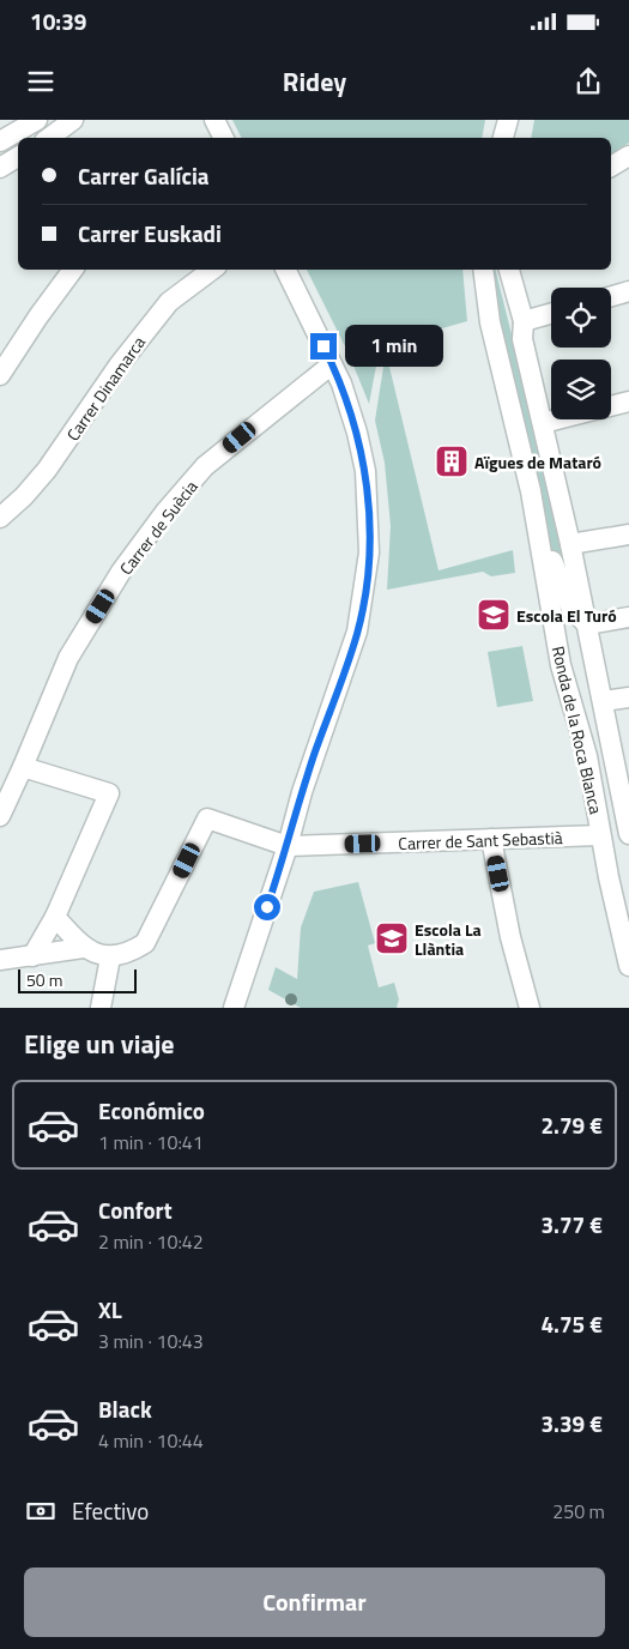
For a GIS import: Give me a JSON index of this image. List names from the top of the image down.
{
  "streets": {
    "street": [
      "Carrer Dinamarca",
      "Carrer de Suècia",
      "Ronda de la Roca Blanca",
      "Carrer de Sant Sebastià"
    ]
  },
  "crossings": [
    ["Ronda de la Roca Blanca", "Carrer de Sant Sebastià"]
  ],
  "places": {
    "building": ["Aïgues de Mataró"],
    "school or university": ["Escola El Turó", "Escola La Llàntia"]
  },
  "scale_bar": "50 m",
  "page": {
    "status": "10:39",
    "header": "Ridey",
    "banner": ["Carrer Galícia", "Carrer Euskadi"],
    "bubble": "1 min",
    "scale": "50 m",
    "heading": "Elige un viaje",
    "list": [
      {
        "name": "Económico",
        "note": "1 min · 10:41",
        "value": "2.79 €"
      },
      {
        "name": "Confort",
        "note": "2 min · 10:42",
        "value": "3.77 €"
      },
      {
        "name": "XL",
        "note": "3 min · 10:43",
        "value": "4.75 €"
      },
      {
        "name": "Black",
        "note": "4 min · 10:44",
        "value": "3.39 €"
      }
    ],
    "pay": ["Efectivo", "250 m"],
    "buttons": "Confirmar"
  }
}
